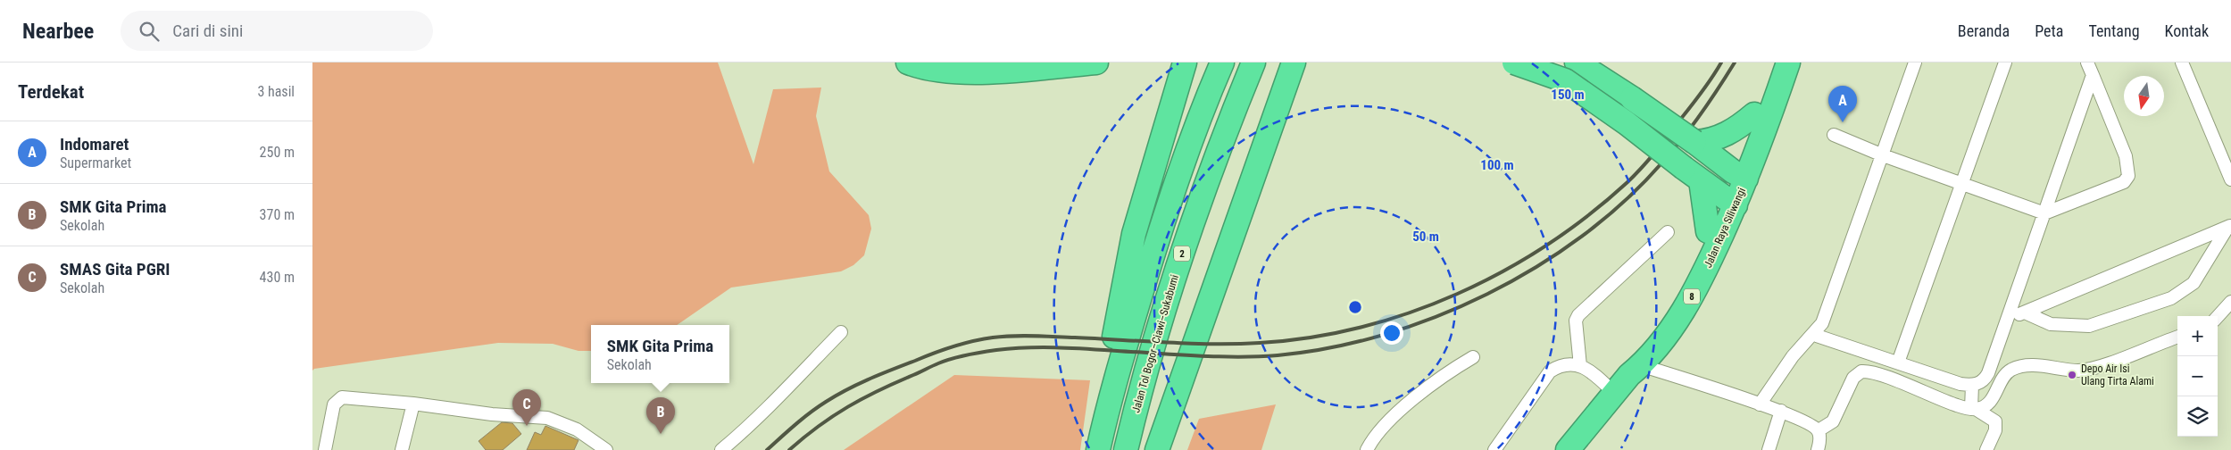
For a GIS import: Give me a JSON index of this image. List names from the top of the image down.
{
  "streets": {
    "highway": [
      "Jalan Raya Siliwangi",
      "2",
      "8",
      "Jalan Tol Bogor–Ciawi–Sukabumi"
    ]
  },
  "places": ["Depo Air Isi Ulang Tirta Alami"],
  "north": "bottom",
  "page": {
    "header": "Nearbee",
    "search": "Cari di sini",
    "nav": [
      "Beranda",
      "Peta",
      "Tentang",
      "Kontak"
    ],
    "heading": ["Terdekat", "3 hasil"],
    "pins": ["A", "C", "B"],
    "list": [
      {
        "mark": "A",
        "name": "Indomaret",
        "note": "Supermarket",
        "value": "250 m"
      },
      {
        "mark": "B",
        "name": "SMK Gita Prima",
        "note": "Sekolah",
        "value": "370 m"
      },
      {
        "mark": "C",
        "name": "SMAS Gita PGRI",
        "note": "Sekolah",
        "value": "430 m"
      }
    ],
    "map_buttons": ["+", "−"],
    "popup": ["SMK Gita Prima", "Sekolah"]
  },
  "rings": ["150 m", "100 m", "50 m"]
}
